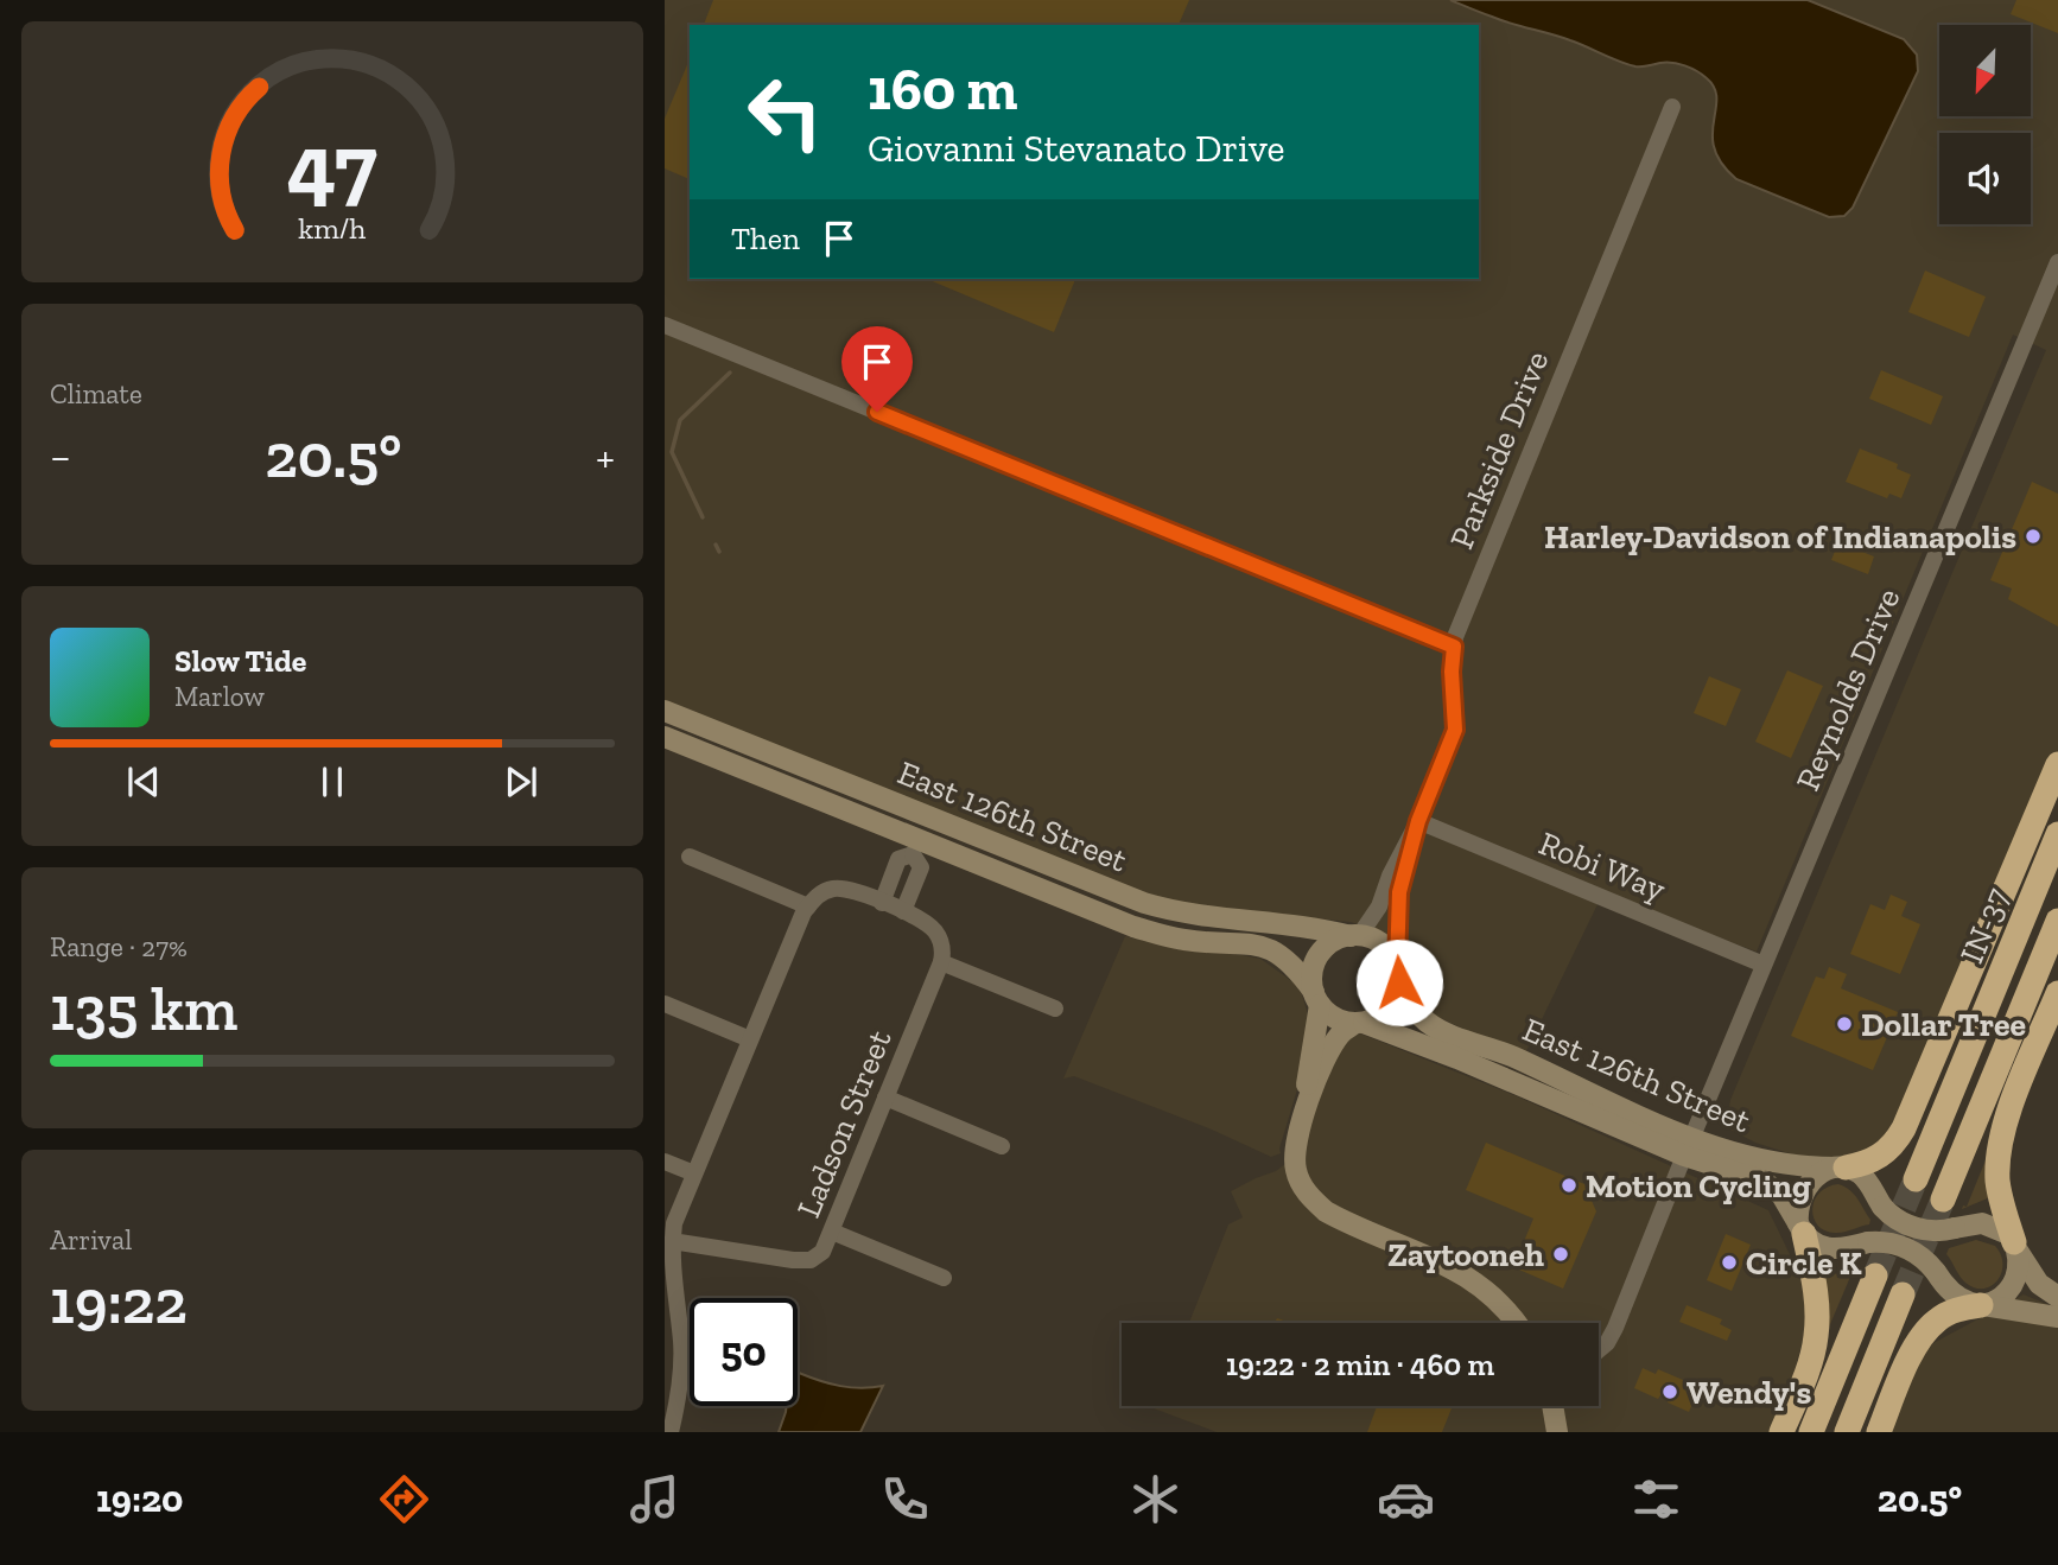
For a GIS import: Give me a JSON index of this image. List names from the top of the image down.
{
  "streets": {
    "highway": ["IN-37"],
    "main road": ["East 126th Street"],
    "street": [
      "Parkside Drive",
      "Reynolds Drive",
      "Robi Way",
      "Ladson Street"
    ]
  },
  "crossings": [
    ["Parkside Drive", "East 126th Street"],
    ["Parkside Drive", "Robi Way"],
    ["Reynolds Drive", "East 126th Street"],
    ["Reynolds Drive", "Robi Way"]
  ],
  "places": [
    "Harley-Davidson of Indianapolis",
    "Dollar Tree",
    "Motion Cycling",
    "Zaytooneh",
    "Circle K",
    "Wendy's"
  ],
  "north": "bottom left",
  "page": {
    "turn": ["160 m", "Giovanni Stevanato Drive"],
    "then": "Then",
    "tile": [
      "Climate",
      ["Range · 27%", "135 km"],
      ["Arrival", "19:22"]
    ],
    "heat": ["−", "20.5°", "+"],
    "song": ["Slow Tide", "Marlow"],
    "limit": "50",
    "trip": "19:22 · 2 min · 460 m",
    "tabs": ["19:20", "20.5°"],
    "gauge": ["47", "km/h"]
  }
}
